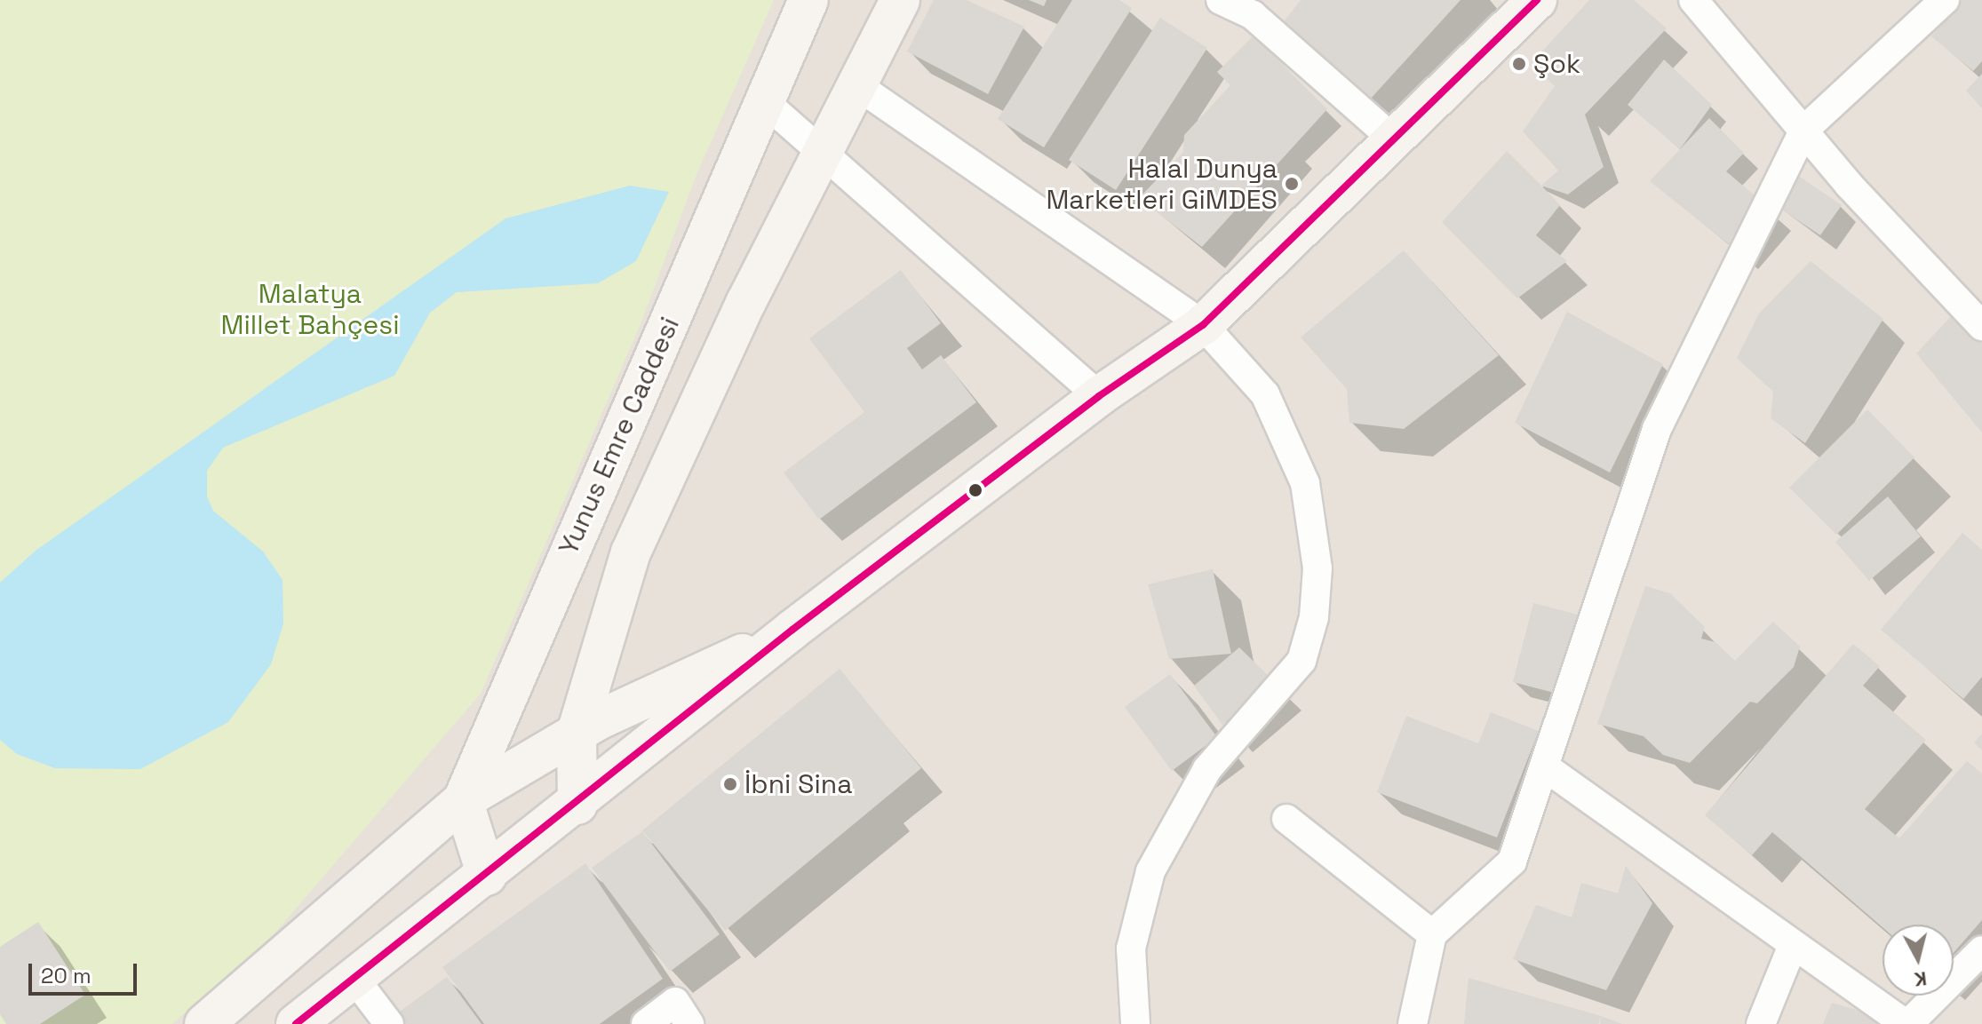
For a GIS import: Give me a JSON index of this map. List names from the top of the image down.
{
  "streets": {
    "main road": ["Yunus Emre Caddesi"]
  },
  "parks": ["Malatya Millet Bahçesi"],
  "places": ["Şok", "Halal Dunya Marketleri GiMDES", "İbni Sina"],
  "scale_bar": "20 m",
  "north": "bottom"
}
